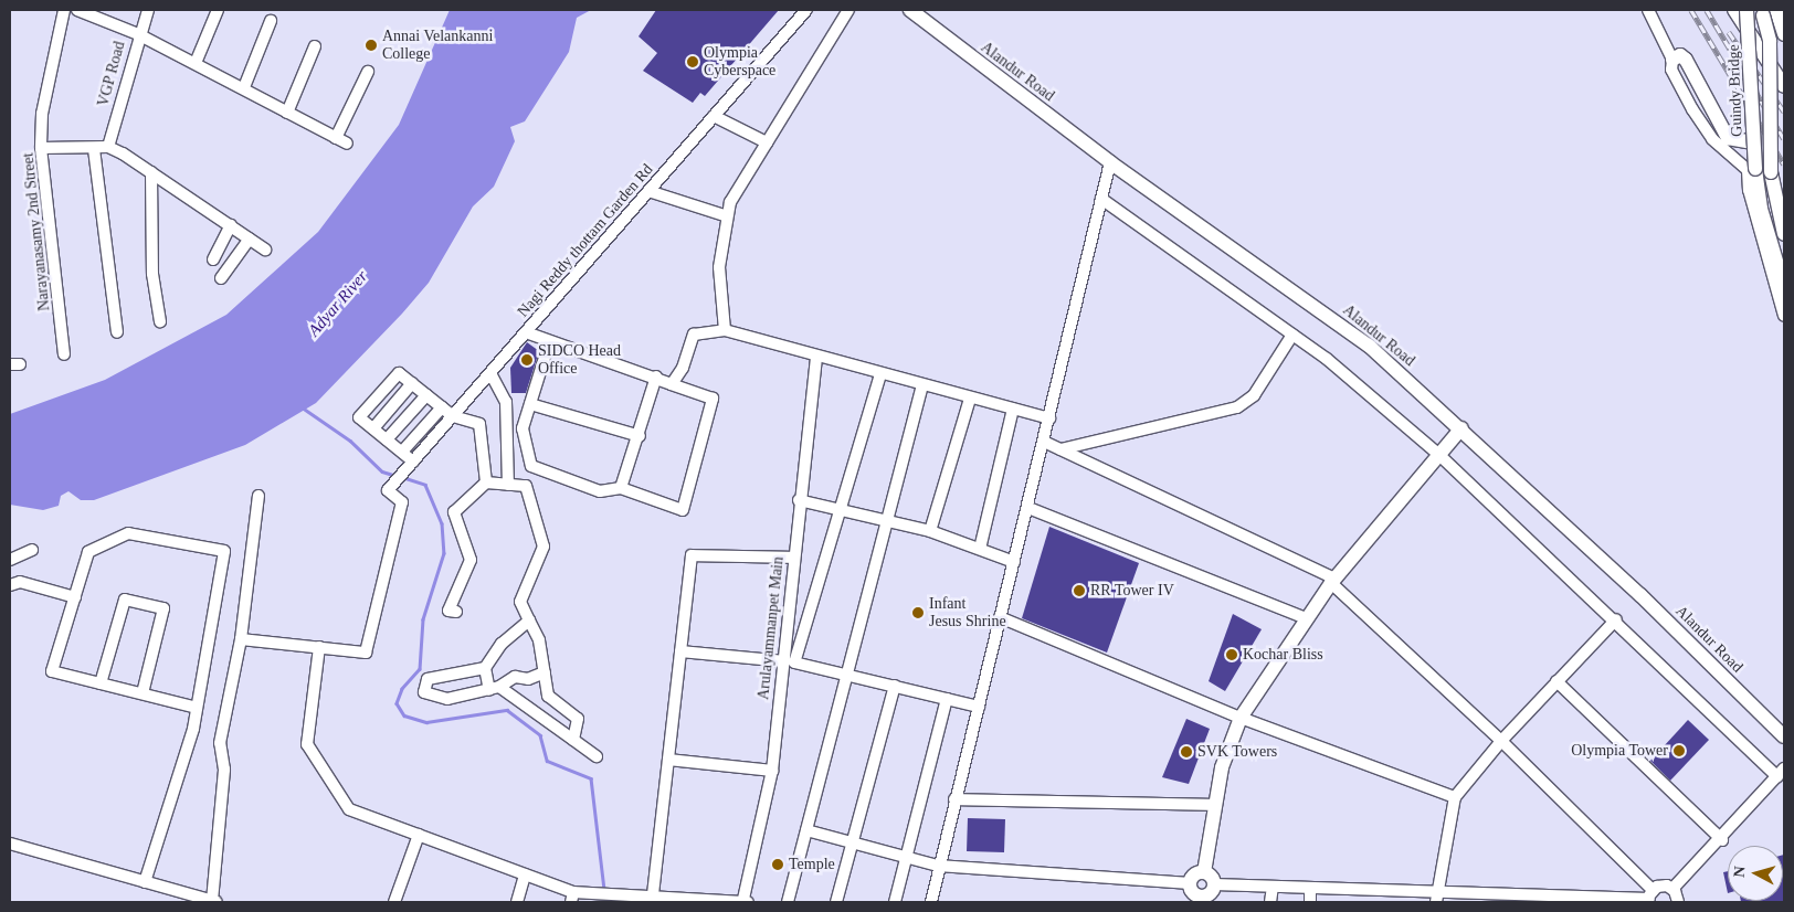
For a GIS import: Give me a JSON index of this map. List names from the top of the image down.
{
  "streets": {
    "main road": ["Alandur Road", "Guindy Bridge"],
    "street": [
      "VGP Road",
      "Narayanasamy 2nd Street",
      "Nagi Reddy thottam Garden Rd",
      "Arulayammanpet Main"
    ]
  },
  "water": ["Adyar River"],
  "places": [
    "Annai Velankanni College",
    "Olympia Cyberspace",
    "SIDCO Head Office",
    "RR Tower IV",
    "Infant Jesus Shrine",
    "Kochar Bliss",
    "Olympia Tower",
    "SVK Towers",
    "Temple"
  ],
  "north": "left"
}
